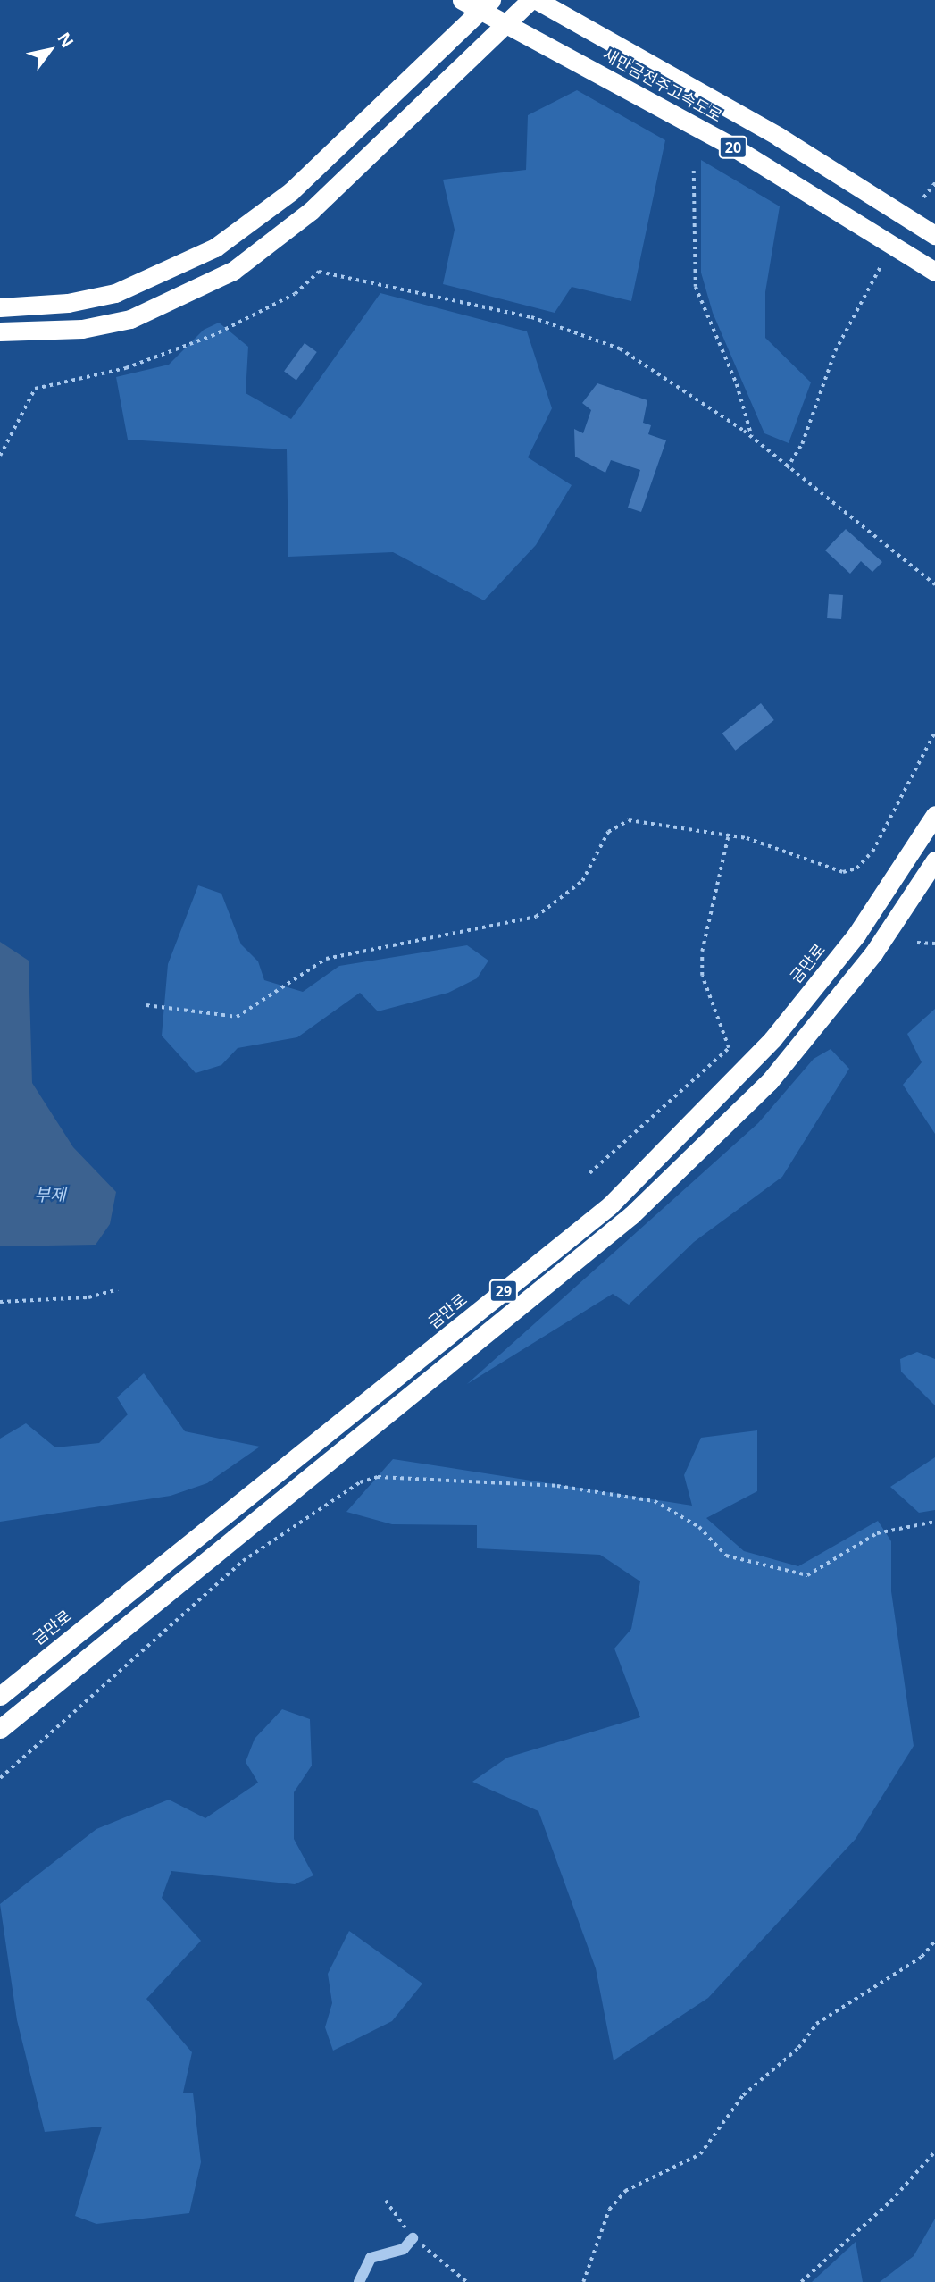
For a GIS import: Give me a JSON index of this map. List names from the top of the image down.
{
  "streets": {
    "highway": [
      "새만금전주고속도로",
      "20",
      "금만로",
      "29"
    ]
  },
  "water": ["부제"],
  "north": "top right"
}
